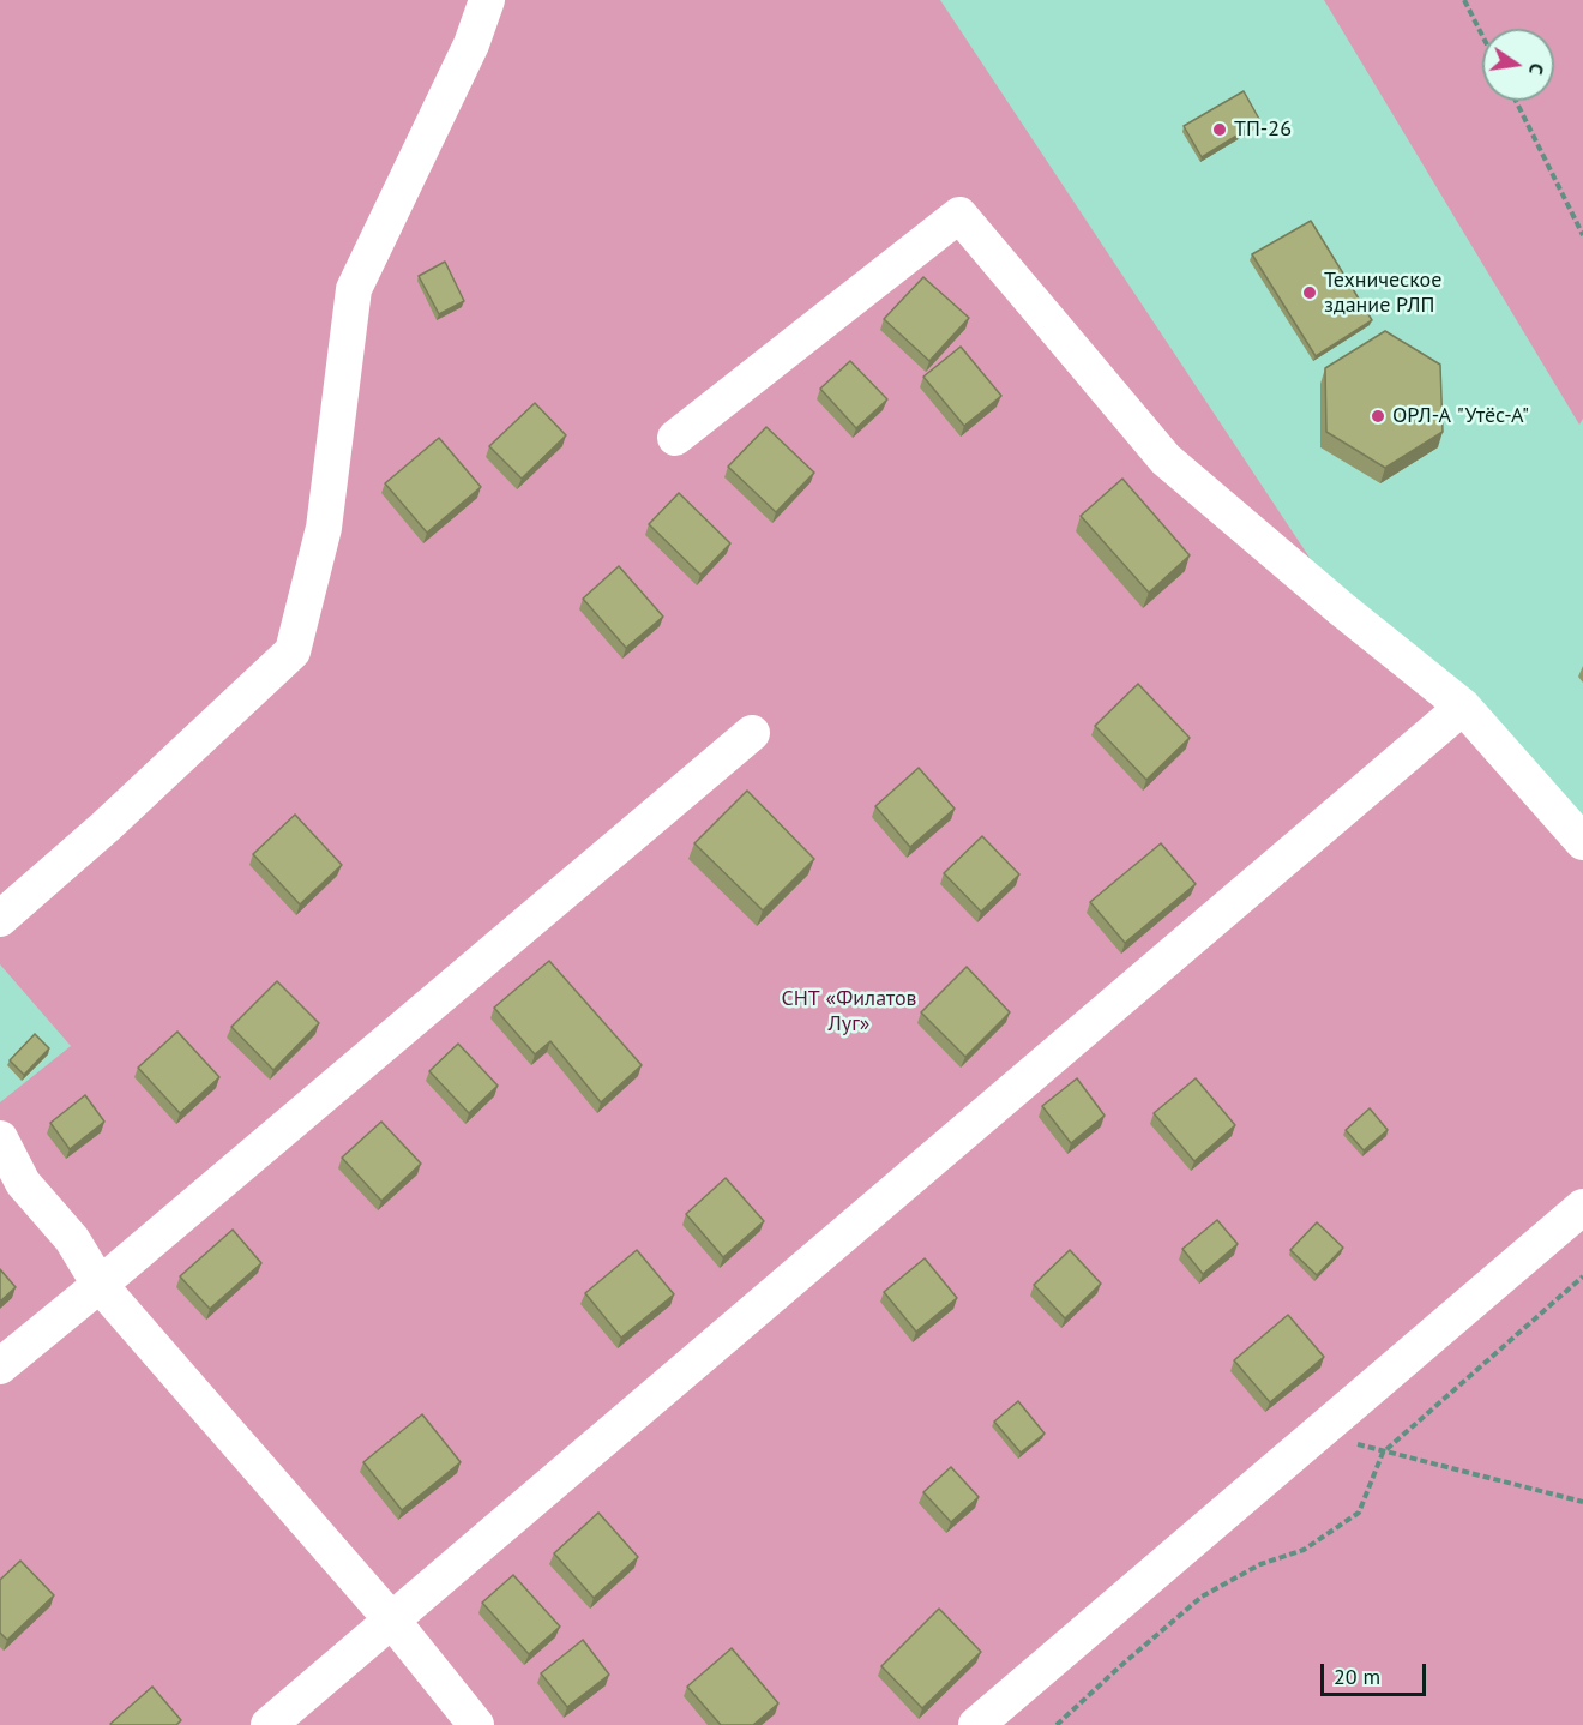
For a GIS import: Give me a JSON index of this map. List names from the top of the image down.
{
  "parks": ["СНТ «Филатов Луг»"],
  "places": ["ТП-26", "Техническое здание РЛП", "ОРЛ-А \"Утёс-А\""],
  "scale_bar": "20 m",
  "north": "right"
}
